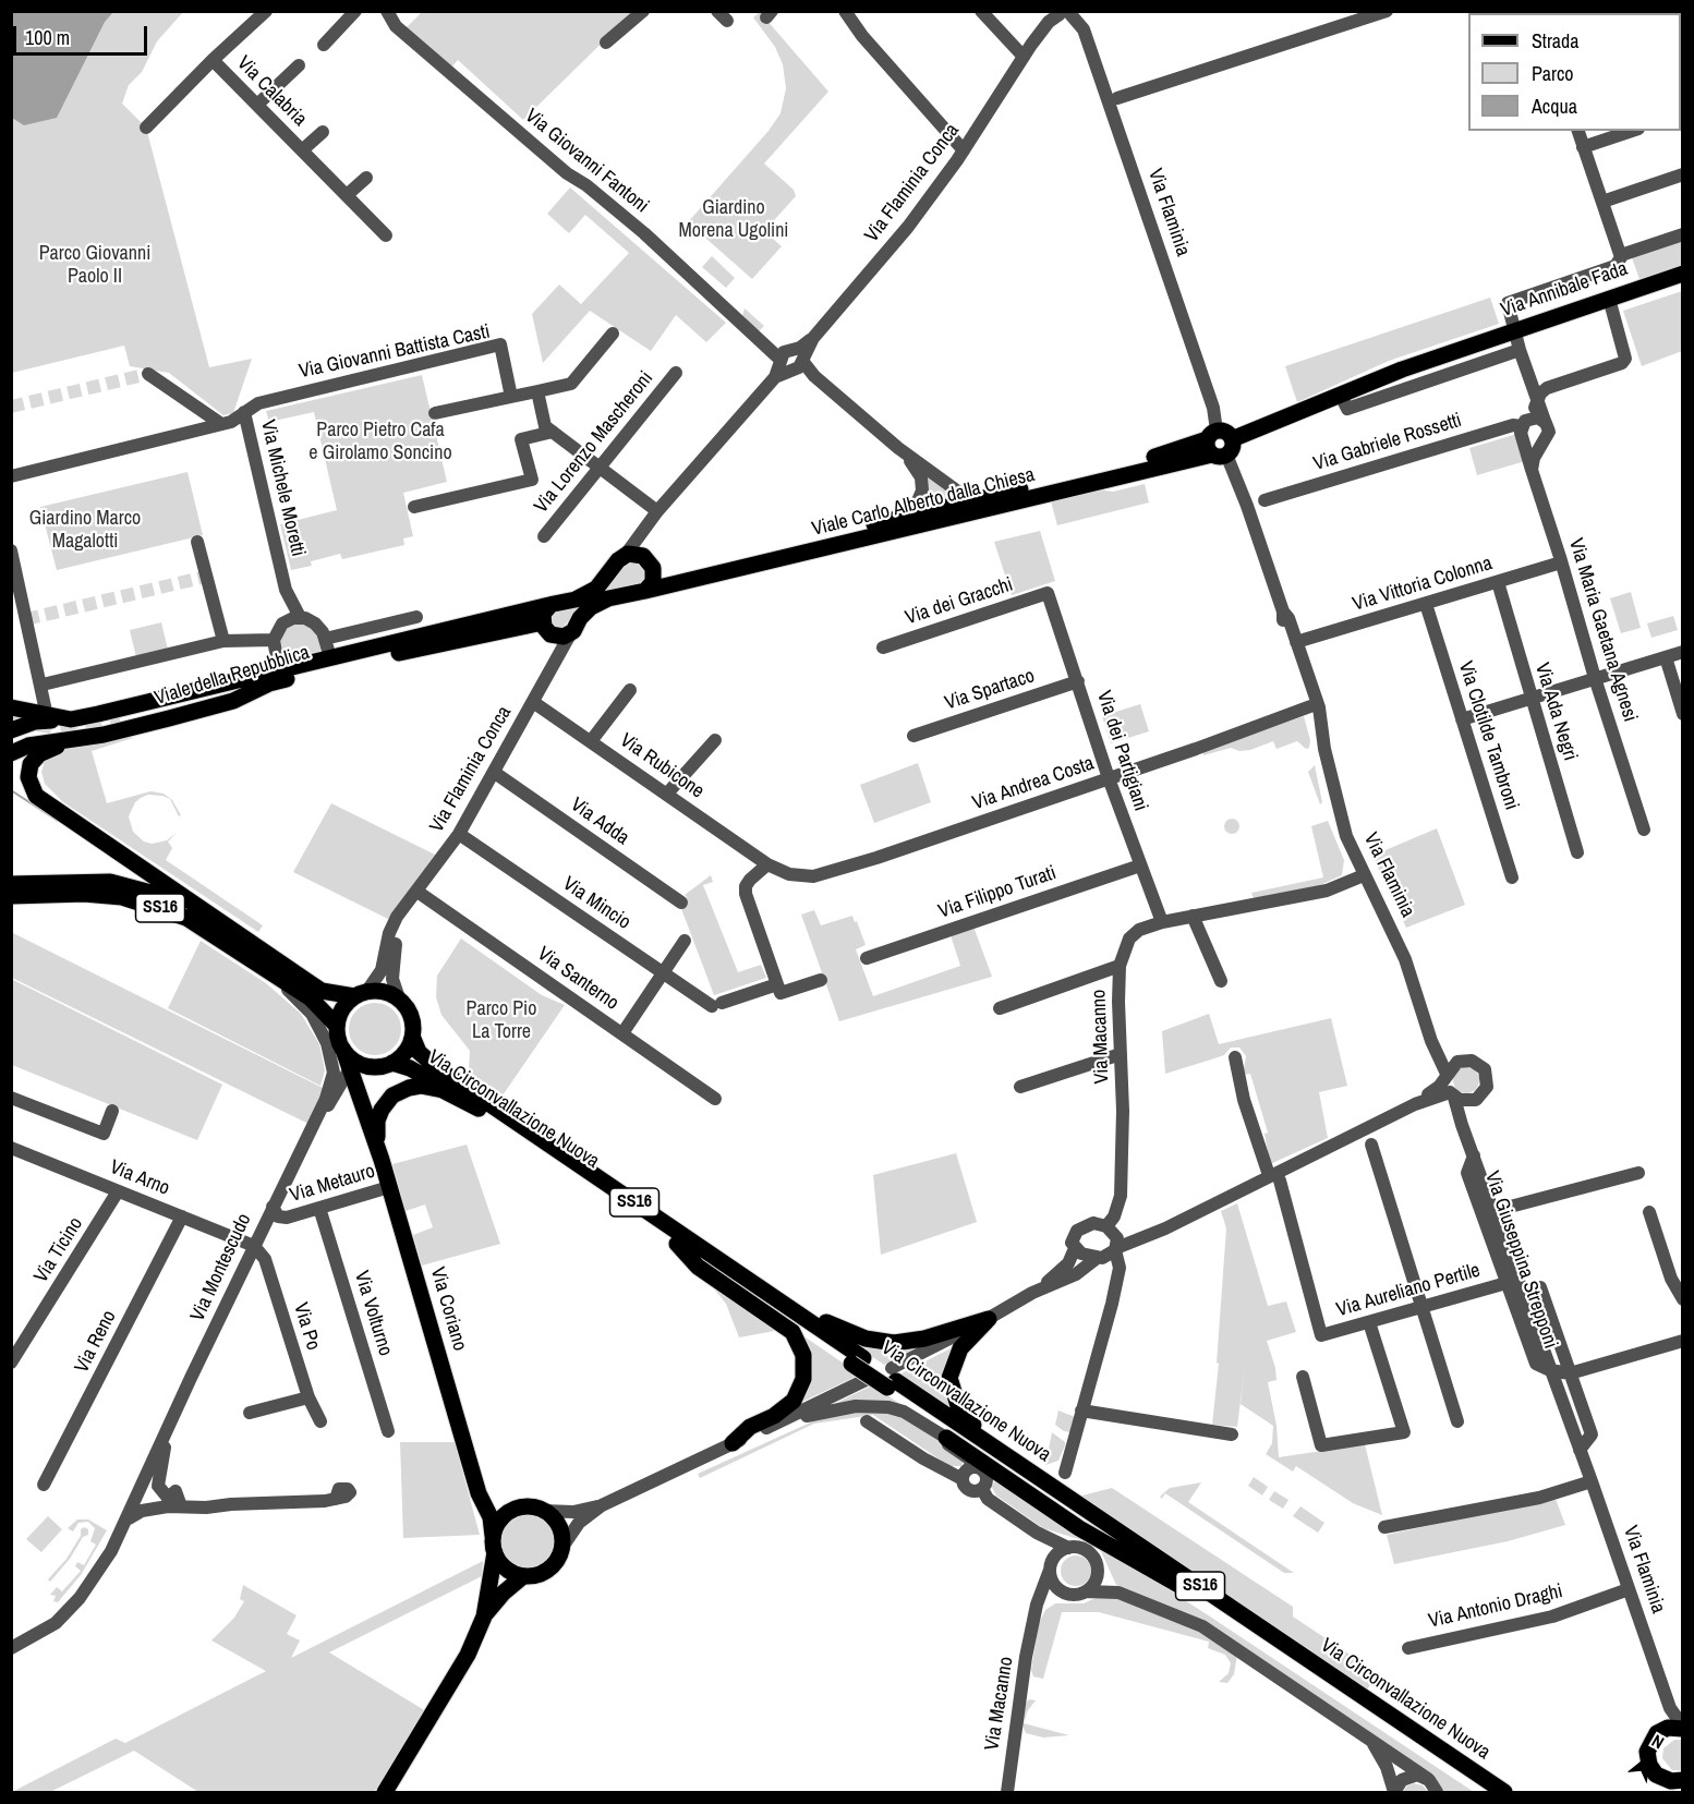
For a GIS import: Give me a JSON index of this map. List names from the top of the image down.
{
  "streets": {
    "main road": [
      "Via Flaminia",
      "Via Annibale Fada",
      "Viale Carlo Alberto dalla Chiesa",
      "Viale della Repubblica",
      "SS16",
      "Via Circonvallazione Nuova",
      "Via Coriano"
    ],
    "street": [
      "Via Calabria",
      "Via Giovanni Fantoni",
      "Via Flaminia Conca",
      "Via Giovanni Battista Casti",
      "Via Lorenzo Mascheroni",
      "Via Gabriele Rossetti",
      "Via Michele Moretti",
      "Via Vittoria Colonna",
      "Via dei Gracchi",
      "Via Maria Gaetana Agnesi",
      "Via Spartaco",
      "Via Ada Negri",
      "Via Clotilde Tambroni",
      "Via dei Partigiani",
      "Via Rubicone",
      "Via Andrea Costa",
      "Via Adda",
      "Via Filippo Turati",
      "Via Mincio",
      "Via Santerno",
      "Via Macanno",
      "Via Arno",
      "Via Metauro",
      "Via Ticino",
      "Via Giuseppina Strepponi",
      "Via Montescudo",
      "Via Aureliano Pertile",
      "Via Volturno",
      "Via Po",
      "Via Reno",
      "Via Antonio Draghi"
    ]
  },
  "crossings": [
    ["Via Giovanni Fantoni", "Via Flaminia Conca"],
    ["Via Flaminia Conca", "Via Flaminia"],
    ["Via Flaminia Conca", "Viale Carlo Alberto dalla Chiesa"],
    ["Via Flaminia Conca", "Viale della Repubblica"],
    ["Via Flaminia Conca", "Via Rubicone"],
    ["Via Flaminia Conca", "Via Adda"],
    ["Via Flaminia Conca", "Via Mincio"],
    ["Via Flaminia Conca", "SS16"],
    ["Via Flaminia Conca", "Via Santerno"],
    ["Via Flaminia Conca", "Via Circonvallazione Nuova"],
    ["Via Flaminia Conca", "Via Coriano"],
    ["Via Flaminia", "Via Annibale Fada"],
    ["Via Flaminia", "Viale Carlo Alberto dalla Chiesa"],
    ["Via Flaminia", "Via Vittoria Colonna"],
    ["Via Flaminia", "Via Andrea Costa"],
    ["Via Flaminia", "Via Macanno"],
    ["Via Flaminia", "Via Giuseppina Strepponi"],
    ["Via Flaminia", "Via Antonio Draghi"],
    ["Via Annibale Fada", "Viale Carlo Alberto dalla Chiesa"],
    ["Via Giovanni Battista Casti", "Via Michele Moretti"],
    ["Via Gabriele Rossetti", "Via Maria Gaetana Agnesi"],
    ["Viale Carlo Alberto dalla Chiesa", "Viale della Repubblica"],
    ["Via Vittoria Colonna", "Via Maria Gaetana Agnesi"],
    ["Via Vittoria Colonna", "Via Ada Negri"],
    ["Via Vittoria Colonna", "Via Clotilde Tambroni"],
    ["Via dei Gracchi", "Via dei Partigiani"],
    ["Via Spartaco", "Via dei Partigiani"],
    ["Via dei Partigiani", "Via Andrea Costa"],
    ["Via dei Partigiani", "Via Filippo Turati"],
    ["Via dei Partigiani", "Via Macanno"],
    ["Via Rubicone", "Via Andrea Costa"],
    ["SS16", "Via Circonvallazione Nuova"],
    ["SS16", "Via Montescudo"],
    ["SS16", "Via Coriano"],
    ["Via Circonvallazione Nuova", "Via Coriano"],
    ["Via Arno", "Via Metauro"],
    ["Via Arno", "Via Ticino"],
    ["Via Arno", "Via Montescudo"],
    ["Via Arno", "Via Po"],
    ["Via Arno", "Via Reno"],
    ["Via Metauro", "Via Montescudo"],
    ["Via Metauro", "Via Coriano"],
    ["Via Metauro", "Via Volturno"],
    ["Via Metauro", "Via Po"],
    ["Via Giuseppina Strepponi", "Via Aureliano Pertile"],
    ["Via Montescudo", "Via Coriano"],
    ["Via Montescudo", "Via Po"]
  ],
  "parks": [
    "Giardino Morena Ugolini",
    "Parco Giovanni Paolo II",
    "Parco Pietro Cafa e Girolamo Soncino",
    "Giardino Marco Magalotti",
    "Parco Pio La Torre"
  ],
  "legend": ["Strada", "Parco", "Acqua"],
  "scale_bar": "100 m",
  "north": "top right"
}
